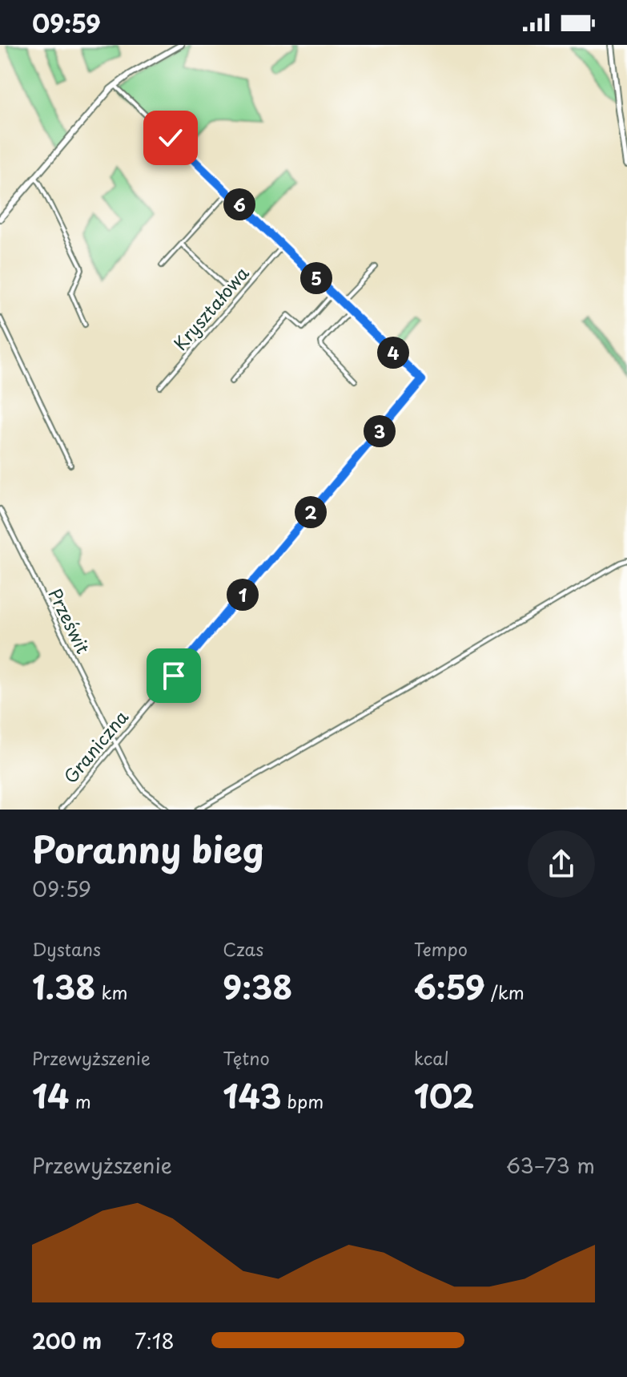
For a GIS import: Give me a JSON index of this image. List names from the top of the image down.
{
  "streets": {
    "street": ["Kryształowa", "Prześwit", "Graniczna"]
  },
  "crossings": [
    ["Kryształowa", "Graniczna"],
    ["Prześwit", "Graniczna"]
  ],
  "page": {
    "status": "09:59",
    "pins": [
      "6",
      "5",
      "4",
      "3",
      "2",
      "1"
    ],
    "heading": ["Poranny bieg", "09:59"],
    "stats": [
      ["Dystans", "1.38 km"],
      ["Czas", "9:38"],
      ["Tempo", "6:59 /km"],
      ["Przewyższenie", "14 m"],
      ["Tętno", "143 bpm"],
      ["kcal", "102"]
    ],
    "chart": ["Przewyższenie", "63–73 m"],
    "list": [
      {
        "name": "200 m",
        "note": "7:18"
      }
    ]
  }
}
